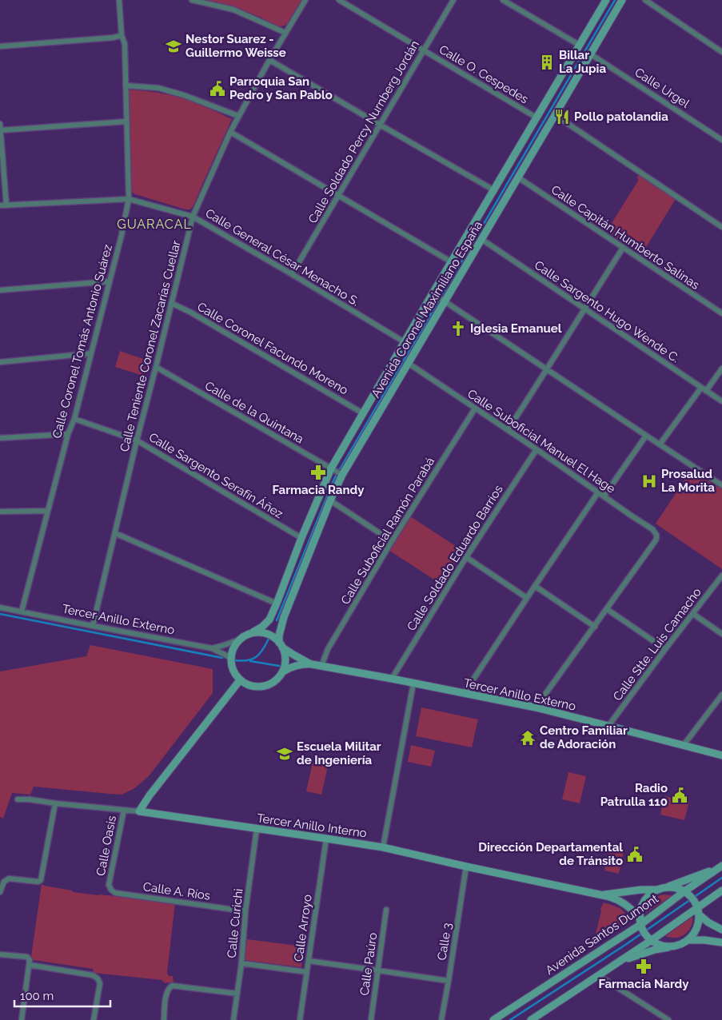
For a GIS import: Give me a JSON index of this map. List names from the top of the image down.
{
  "streets": {
    "street": [
      "Calle O. Cespedes",
      "Calle Urgel",
      "Calle Soldado Percy Nurnberg Jordán",
      "Calle Capitán Humberto Salinas",
      "Calle General César Menacho S.",
      "Avenida Coronel Maximiliano España",
      "Calle Sargento Hugo Wende C.",
      "Calle Coronel Tomás Antonio Suárez",
      "Calle Teniente Coronel Zacarías Cuellar",
      "Calle Coronel Facundo Moreno",
      "Calle de la Quintana",
      "Calle Suboficial Manuel El Hage",
      "Calle Sargento Serafín Áñez",
      "Calle Suboficial Ramón Parabá",
      "Calle Soldado Eduardo Barrios",
      "Tercer Anillo Externo",
      "Calle Stte. Luis Camacho",
      "Tercer Anillo Interno",
      "Calle Oasis",
      "Calle A. Ríos",
      "Calle Curichi",
      "Calle Arroyo",
      "Avenida Santos Dumont",
      "Calle 3",
      "Calle Paúro"
    ]
  },
  "crossings": [
    ["Calle O. Cespedes", "Calle Soldado Percy Nurnberg Jordán"],
    ["Calle O. Cespedes", "Avenida Coronel Maximiliano España"],
    ["Calle Urgel", "Avenida Coronel Maximiliano España"],
    ["Calle Soldado Percy Nurnberg Jordán", "Calle General César Menacho S."],
    ["Calle Capitán Humberto Salinas", "Avenida Coronel Maximiliano España"],
    ["Calle General César Menacho S.", "Avenida Coronel Maximiliano España"],
    ["Calle General César Menacho S.", "Calle Coronel Tomás Antonio Suárez"],
    ["Calle General César Menacho S.", "Calle Teniente Coronel Zacarías Cuellar"],
    ["Avenida Coronel Maximiliano España", "Calle Sargento Hugo Wende C."],
    ["Avenida Coronel Maximiliano España", "Calle Coronel Facundo Moreno"],
    ["Avenida Coronel Maximiliano España", "Calle de la Quintana"],
    ["Avenida Coronel Maximiliano España", "Calle Suboficial Manuel El Hage"],
    ["Avenida Coronel Maximiliano España", "Calle Sargento Serafín Áñez"],
    ["Avenida Coronel Maximiliano España", "Tercer Anillo Externo"],
    ["Calle Coronel Tomás Antonio Suárez", "Calle Sargento Serafín Áñez"],
    ["Calle Coronel Tomás Antonio Suárez", "Tercer Anillo Externo"],
    ["Calle Teniente Coronel Zacarías Cuellar", "Calle Coronel Facundo Moreno"],
    ["Calle Teniente Coronel Zacarías Cuellar", "Calle de la Quintana"],
    ["Calle Teniente Coronel Zacarías Cuellar", "Calle Sargento Serafín Áñez"],
    ["Calle Teniente Coronel Zacarías Cuellar", "Tercer Anillo Externo"],
    ["Calle Suboficial Manuel El Hage", "Calle Suboficial Ramón Parabá"],
    ["Calle Suboficial Manuel El Hage", "Calle Soldado Eduardo Barrios"],
    ["Calle Suboficial Ramón Parabá", "Tercer Anillo Externo"],
    ["Calle Soldado Eduardo Barrios", "Tercer Anillo Externo"],
    ["Tercer Anillo Externo", "Calle Stte. Luis Camacho"],
    ["Tercer Anillo Interno", "Calle Oasis"],
    ["Tercer Anillo Interno", "Calle Curichi"],
    ["Tercer Anillo Interno", "Calle Arroyo"],
    ["Tercer Anillo Interno", "Avenida Santos Dumont"],
    ["Tercer Anillo Interno", "Calle 3"],
    ["Calle Oasis", "Calle A. Ríos"],
    ["Calle A. Ríos", "Calle Curichi"]
  ],
  "districts": ["GUARACAL"],
  "places": {
    "school or university": ["Nestor Suarez - Guillermo Weisse", "Escuela Militar de Ingeniería"],
    "building": ["Billar La Jupia"],
    "public building": ["Parroquia San Pedro y San Pablo", "Radio Patrulla 110", "Dirección Departamental de Tránsito"],
    "restaurant": ["Pollo patolandia"],
    "church": ["Iglesia Emanuel"],
    "pharmacy": ["Farmacia Randy", "Farmacia Nardy"],
    "hospital": ["Prosalud La Morita"],
    "temple": ["Centro Familiar de Adoración"]
  },
  "scale_bar": "100 m"
}
